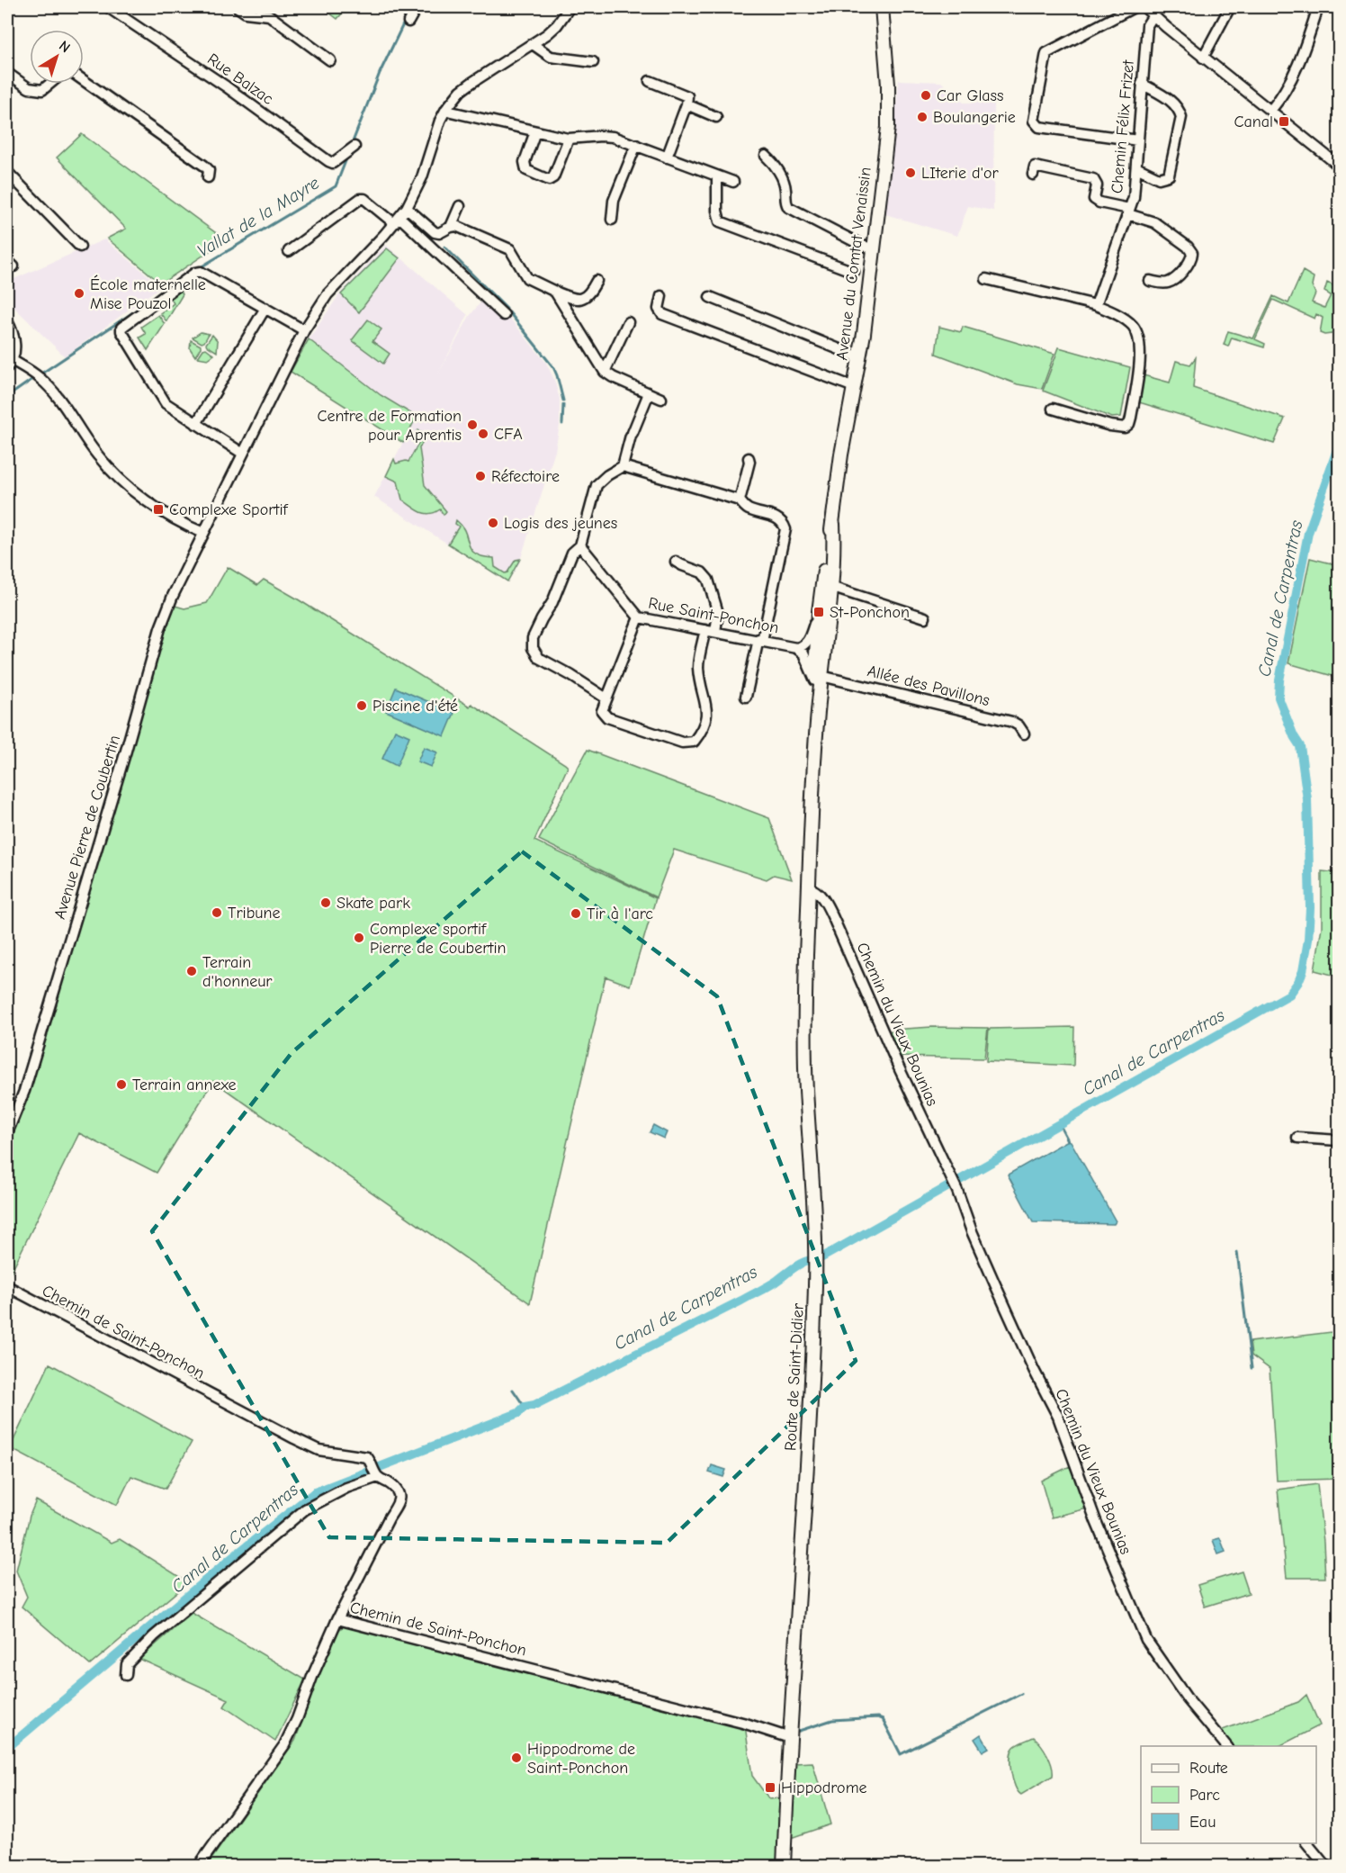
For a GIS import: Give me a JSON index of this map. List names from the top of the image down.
{
  "streets": {
    "main road": ["Avenue du Comtat Venaissin", "Route de Saint-Didier"],
    "street": [
      "Rue Balzac",
      "Chemin Félix Frizet",
      "Rue Saint-Ponchon",
      "Allée des Pavillons",
      "Avenue Pierre de Coubertin",
      "Chemin du Vieux Bounias",
      "Chemin de Saint-Ponchon"
    ]
  },
  "crossings": [
    ["Avenue du Comtat Venaissin", "Rue Saint-Ponchon"],
    ["Avenue du Comtat Venaissin", "Allée des Pavillons"],
    ["Avenue du Comtat Venaissin", "Chemin du Vieux Bounias"],
    ["Avenue du Comtat Venaissin", "Route de Saint-Didier"],
    ["Chemin du Vieux Bounias", "Route de Saint-Didier"],
    ["Chemin de Saint-Ponchon", "Route de Saint-Didier"]
  ],
  "water": ["Vallat de la Mayre", "Canal de Carpentras"],
  "places": {
    "other": [
      "Car Glass",
      "Boulangerie",
      "LIterie d'or",
      "École maternelle Mise Pouzol",
      "Centre de Formation pour Aprentis",
      "CFA",
      "Réfectoire",
      "Logis des jeunes",
      "Piscine d'été",
      "Skate park",
      "Tribune",
      "Tir à l'arc",
      "Complexe sportif Pierre de Coubertin",
      "Terrain d'honneur",
      "Terrain annexe",
      "Hippodrome de Saint-Ponchon"
    ],
    "transit": [
      "Canal",
      "Complexe Sportif",
      "St-Ponchon",
      "Hippodrome"
    ]
  },
  "legend": ["Route", "Parc", "Eau"],
  "north": "top right"
}
